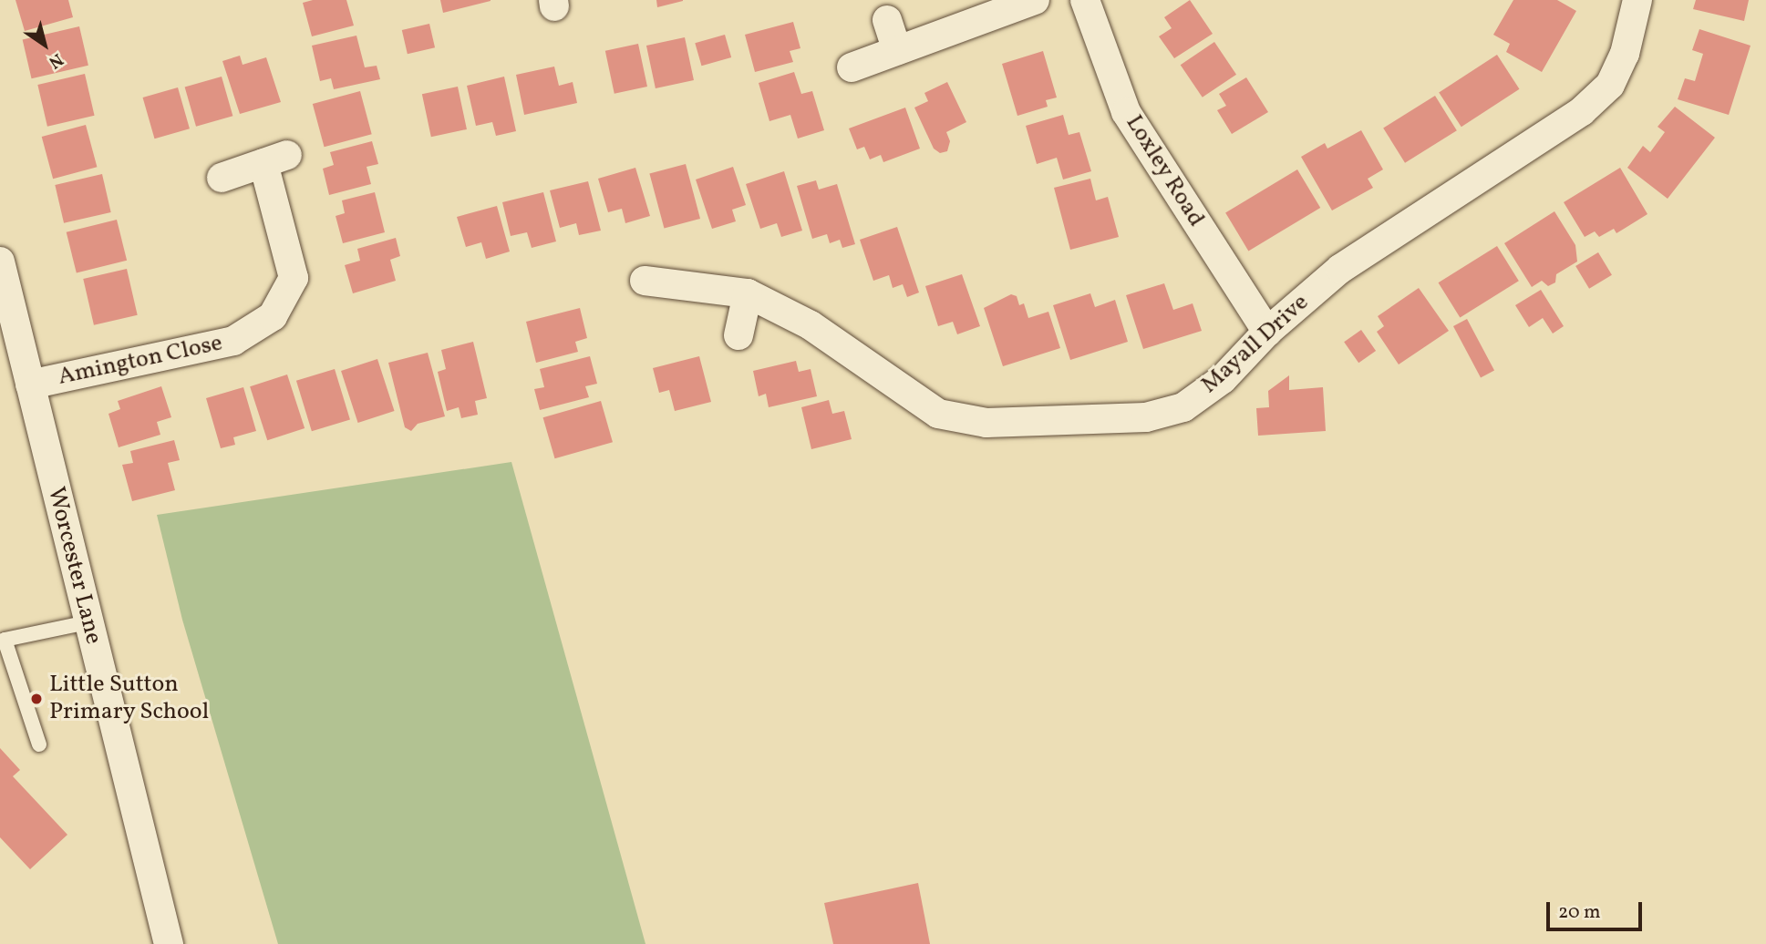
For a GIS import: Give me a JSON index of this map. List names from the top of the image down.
{
  "streets": {
    "street": [
      "Loxley Road",
      "Mayall Drive",
      "Amington Close",
      "Worcester Lane"
    ]
  },
  "crossings": [
    ["Loxley Road", "Mayall Drive"],
    ["Amington Close", "Worcester Lane"]
  ],
  "places": ["Little Sutton Primary School"],
  "scale_bar": "20 m",
  "north": "bottom right"
}
